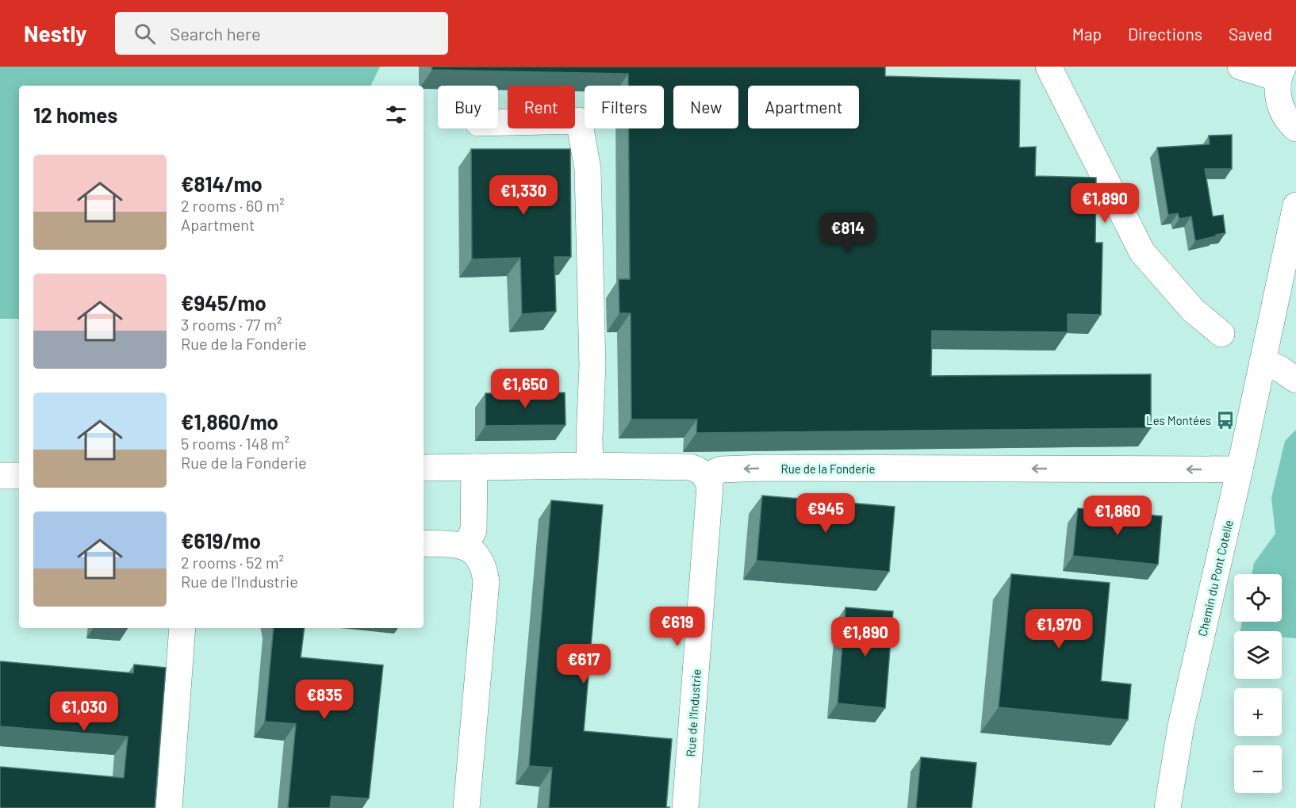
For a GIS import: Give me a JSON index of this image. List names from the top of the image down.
{
  "streets": {
    "street": ["Rue de la Fonderie", "Chemin du Pont Cotelle", "Rue de l'Industrie"]
  },
  "crossings": [
    ["Rue de la Fonderie", "Chemin du Pont Cotelle"],
    ["Rue de la Fonderie", "Rue de l'Industrie"]
  ],
  "one_way": ["Rue de la Fonderie"],
  "places": {
    "bus stop": ["Les Montées"]
  },
  "page": {
    "header": "Nestly",
    "search": "Search here",
    "nav": ["Map", "Directions", "Saved"],
    "chip": [
      "Buy",
      "Rent",
      "Filters",
      "New",
      "Apartment"
    ],
    "heading": "12 homes",
    "list": [
      {
        "name": "€814/mo",
        "note": "2 rooms · 60 m² · Apartment"
      },
      {
        "name": "€945/mo",
        "note": "3 rooms · 77 m² · Rue de la Fonderie"
      },
      {
        "name": "€1,860/mo",
        "note": "5 rooms · 148 m² · Rue de la Fonderie"
      },
      {
        "name": "€619/mo",
        "note": "2 rooms · 52 m² · Rue de l'Industrie"
      }
    ],
    "price": [
      "€1,330",
      "€1,890",
      "€814",
      "€1,650",
      "€945",
      "€1,860",
      "€619",
      "€1,970",
      "€1,890",
      "€617",
      "€835",
      "€1,030"
    ],
    "map_buttons": ["+", "−"]
  }
}
